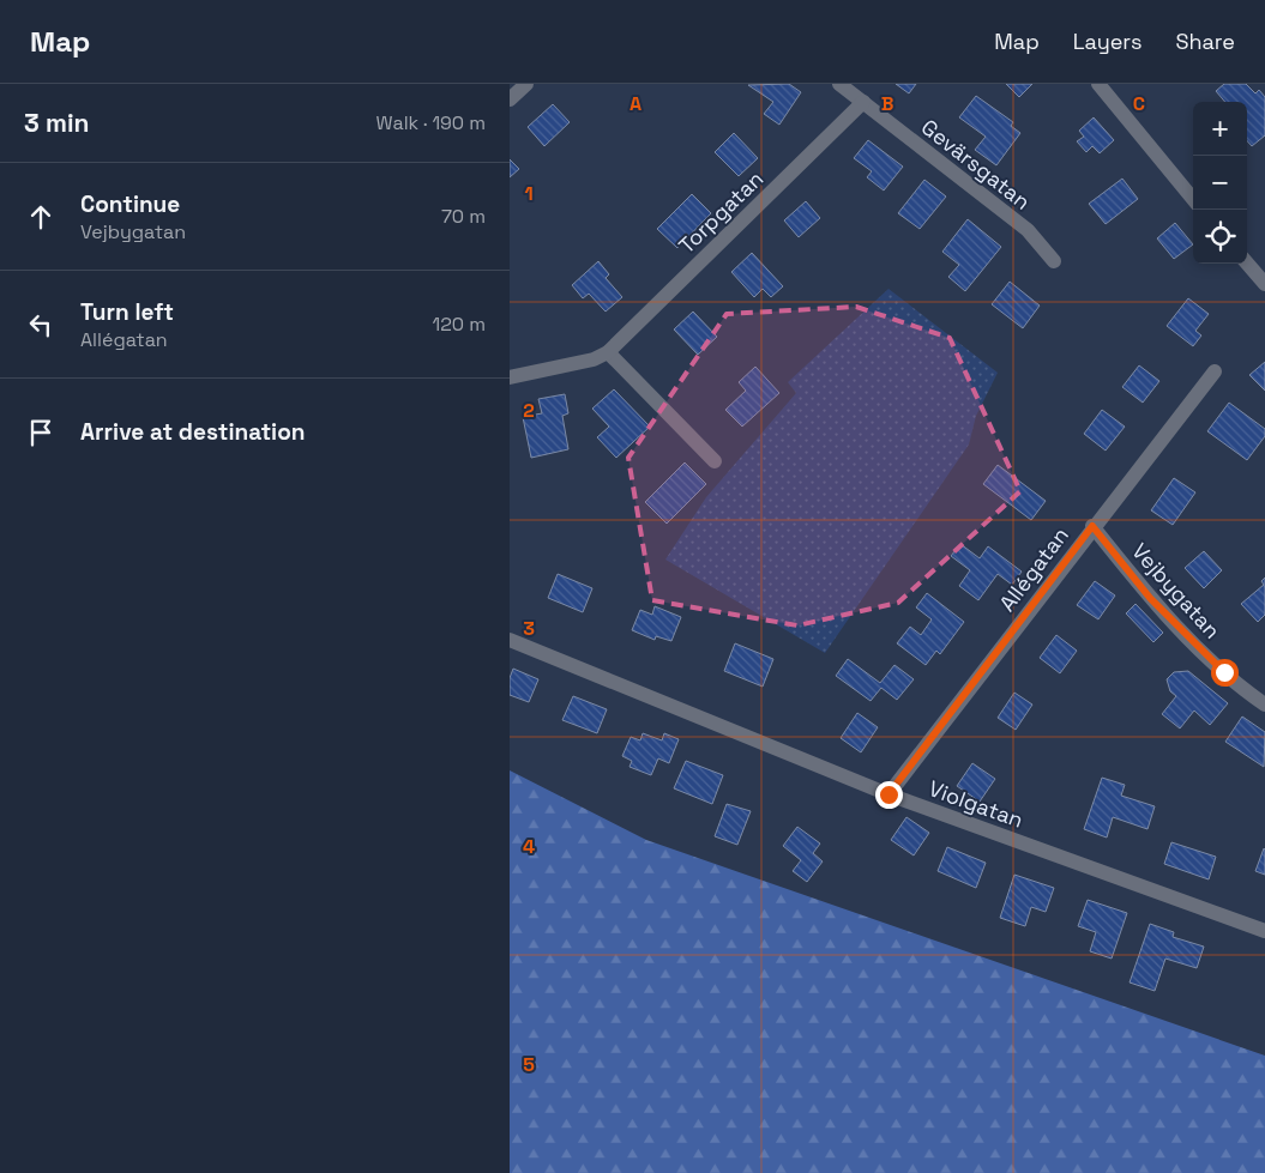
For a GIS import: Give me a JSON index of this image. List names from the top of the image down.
{
  "streets": {
    "street": [
      "Gevärsgatan",
      "Torpgatan",
      "Allégatan",
      "Vejbygatan",
      "Violgatan"
    ]
  },
  "crossings": [
    ["Gevärsgatan", "Torpgatan"],
    ["Allégatan", "Vejbygatan"],
    ["Allégatan", "Violgatan"]
  ],
  "page": {
    "header": "Map",
    "nav": ["Map", "Layers", "Share"],
    "heading": ["3 min", "Walk · 190 m"],
    "map_buttons": ["+", "−"],
    "list": [
      ["Continue", "Vejbygatan", "70 m"],
      ["Turn left", "Allégatan", "120 m"],
      "Arrive at destination"
    ]
  },
  "grid": {
    "columns": ["A", "B", "C"],
    "rows": [
      "1",
      "2",
      "3",
      "4",
      "5"
    ]
  }
}
